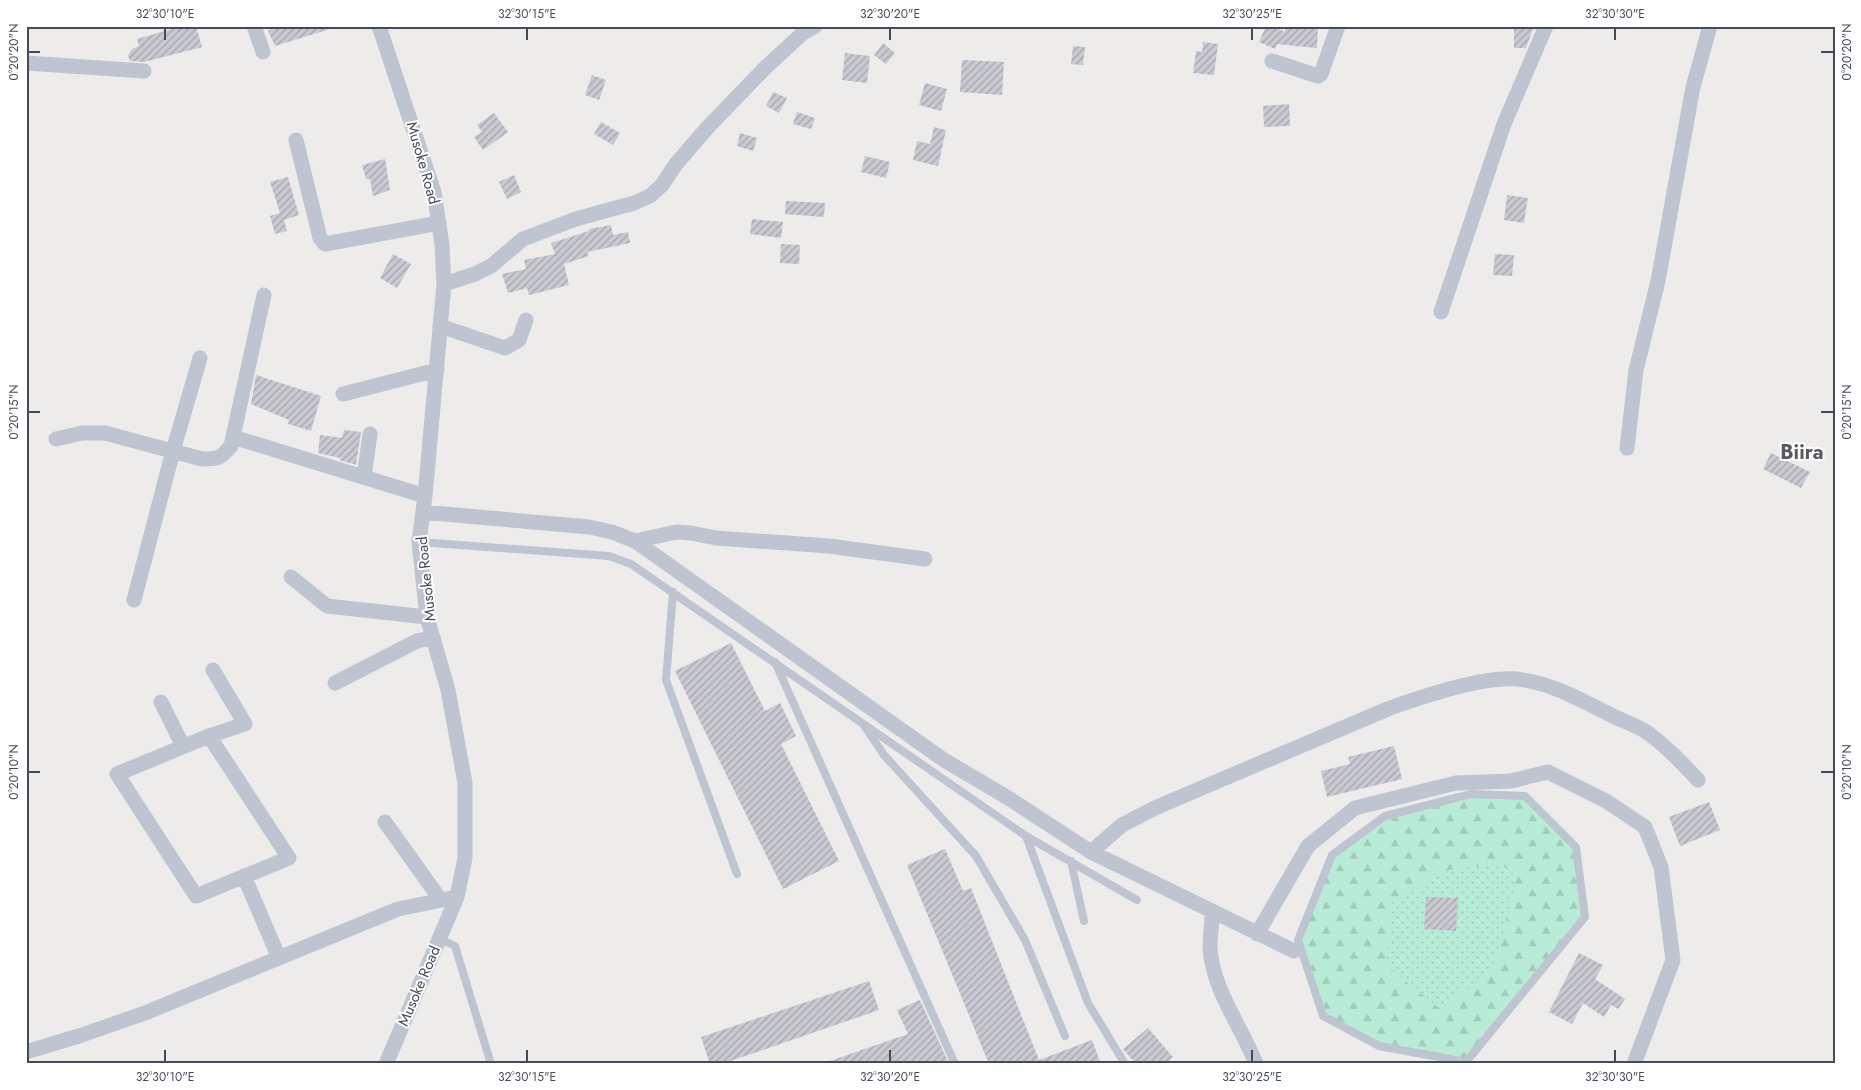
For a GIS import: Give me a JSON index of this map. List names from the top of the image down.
{
  "streets": {
    "street": ["Musoke Road"]
  },
  "districts": ["Biira"],
  "coordinates": [
    "32°30'10\"E",
    "32°30'15\"E",
    "32°30'20\"E",
    "32°30'25\"E",
    "32°30'30\"E",
    "0°20'20\"N",
    "0°20'15\"N",
    "0°20'10\"N"
  ]
}
